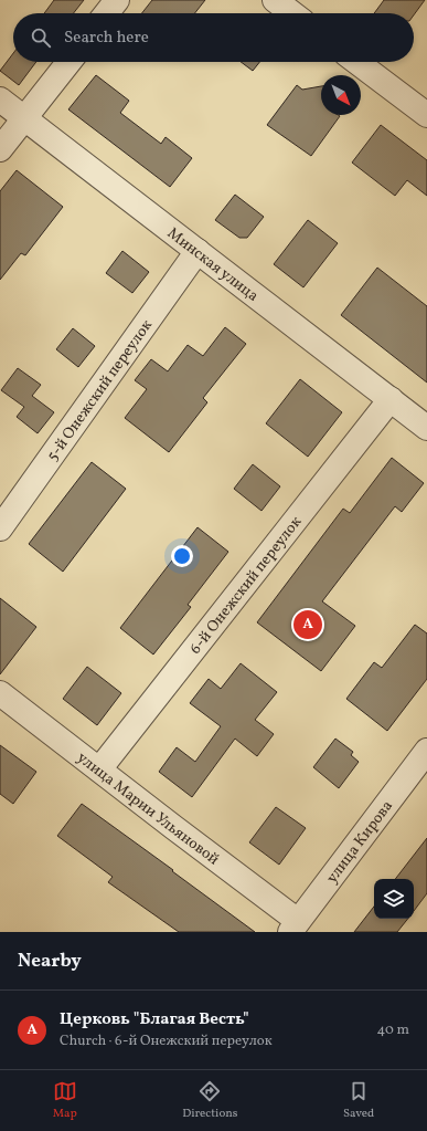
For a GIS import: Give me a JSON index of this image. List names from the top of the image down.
{
  "streets": {
    "street": [
      "Минская улица",
      "5-й Онежский переулок",
      "6-й Онежский переулок",
      "улица Марии Ульяновой",
      "улица Кирова"
    ]
  },
  "crossings": [
    ["Минская улица", "5-й Онежский переулок"],
    ["Минская улица", "6-й Онежский переулок"],
    ["6-й Онежский переулок", "улица Марии Ульяновой"],
    ["улица Марии Ульяновой", "улица Кирова"]
  ],
  "north": "bottom right",
  "page": {
    "search": "Search here",
    "pins": "A",
    "heading": "Nearby",
    "list": [
      {
        "mark": "A",
        "name": "Церковь \"Благая Весть\"",
        "note": "Church · 6-й Онежский переулок",
        "value": "40 m"
      }
    ],
    "nav": ["Map", "Directions", "Saved"]
  }
}
